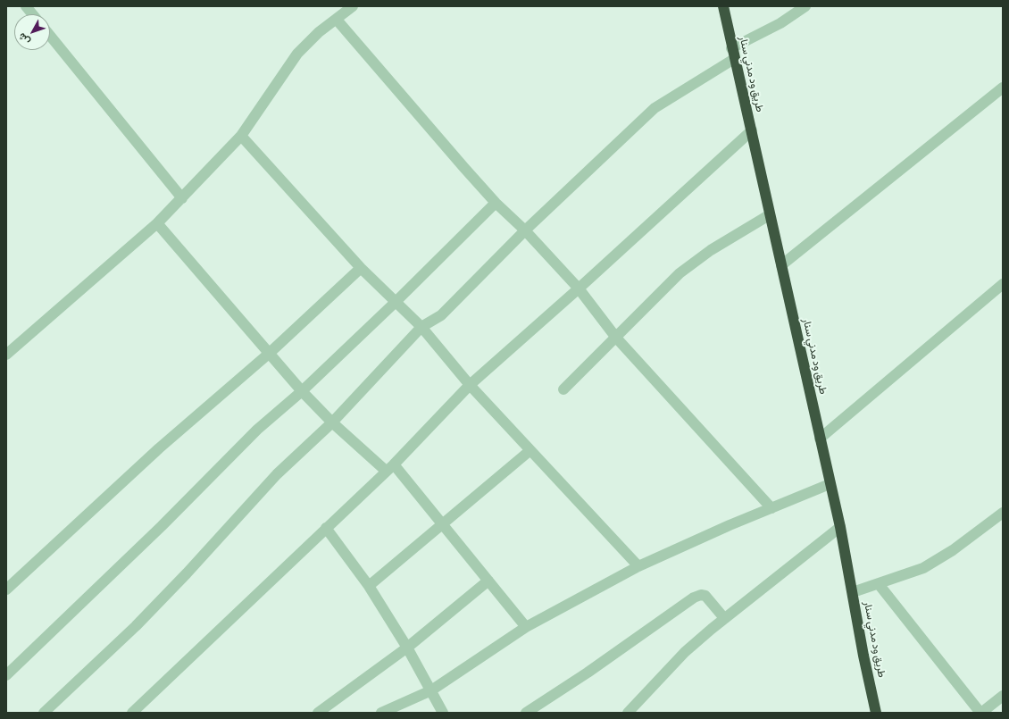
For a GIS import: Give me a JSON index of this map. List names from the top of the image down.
{
  "streets": {
    "highway": ["طريق ود مدني سنار"]
  },
  "north": "bottom left"
}
